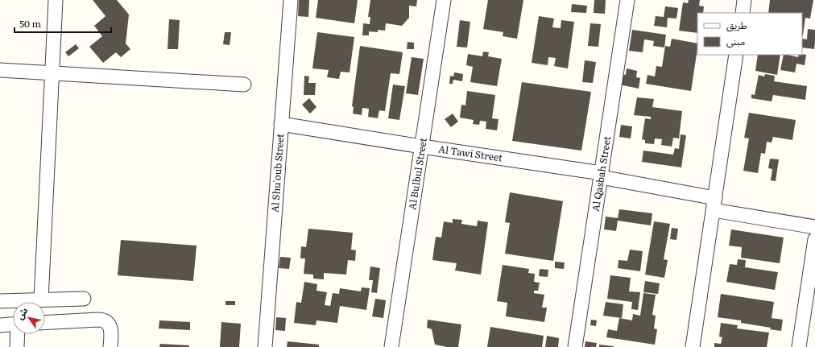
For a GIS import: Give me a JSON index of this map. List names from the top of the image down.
{
  "streets": {
    "street": [
      "Al Tawi Street",
      "Al Shu'oub Street",
      "Al Bulbul Street",
      "Al Qasbah Street"
    ]
  },
  "crossings": [
    ["Al Tawi Street", "Al Shu'oub Street"],
    ["Al Tawi Street", "Al Bulbul Street"],
    ["Al Tawi Street", "Al Qasbah Street"]
  ],
  "legend": ["طريق", "مبنى"],
  "scale_bar": "50 m",
  "north": "top left"
}
